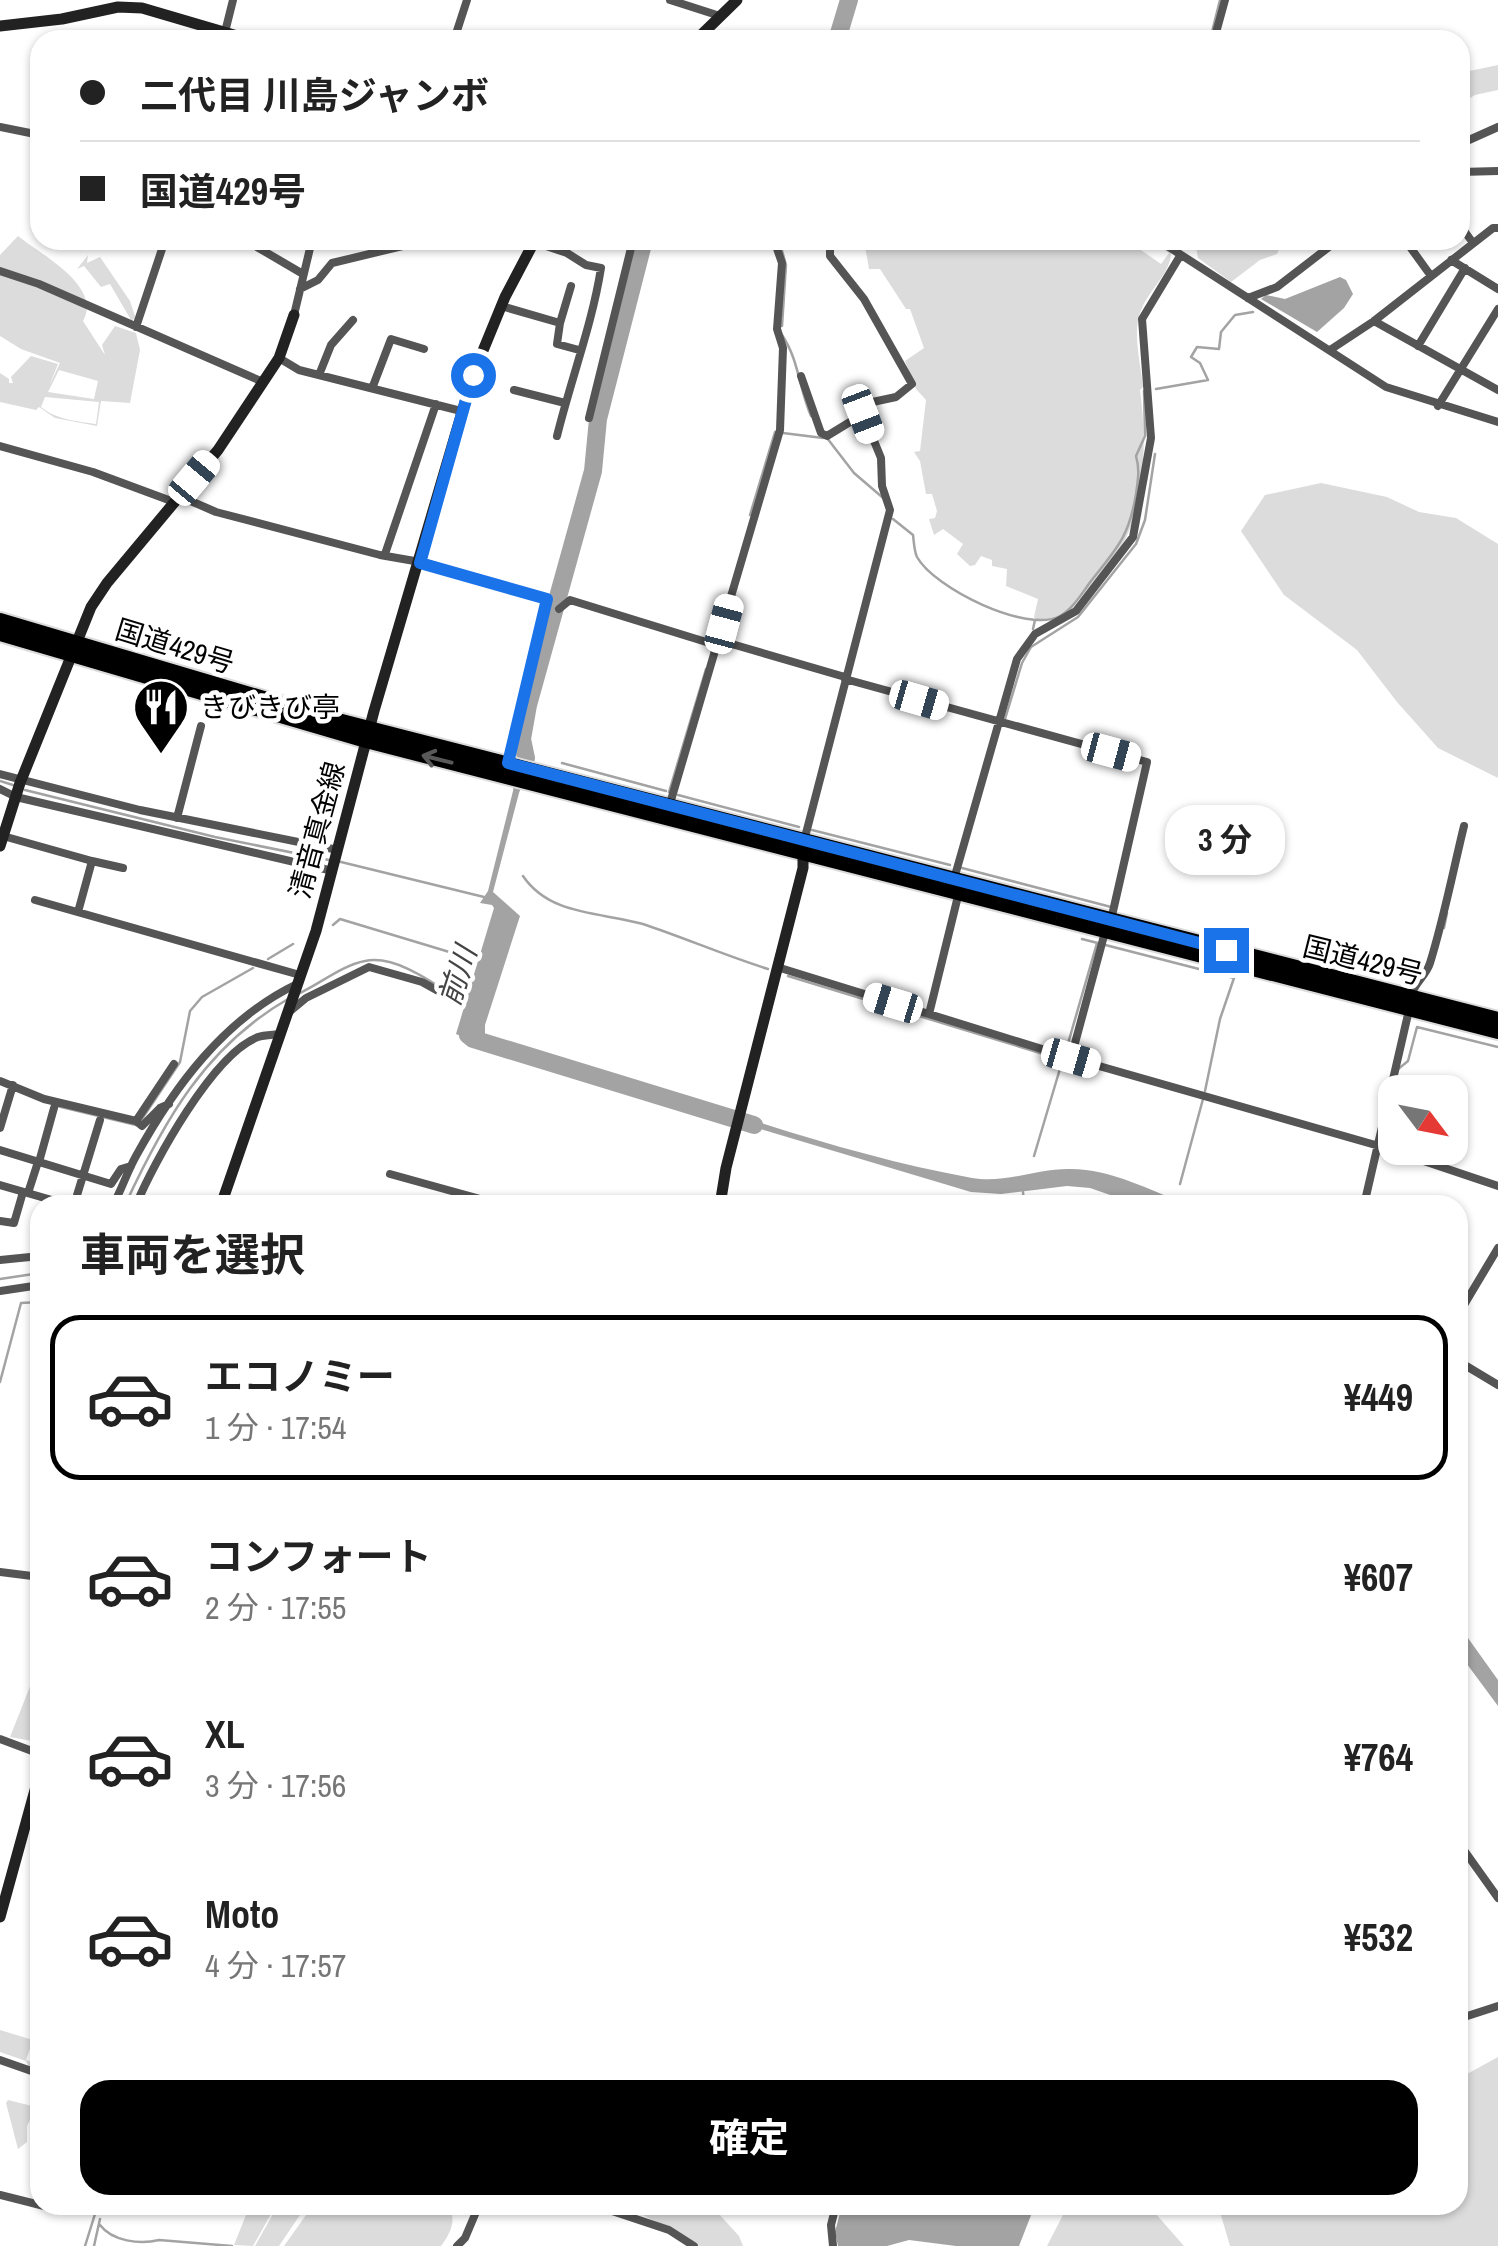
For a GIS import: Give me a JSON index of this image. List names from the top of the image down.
{
  "streets": {
    "highway": ["国道429号"],
    "main road": ["清音真金線"]
  },
  "crossings": [
    ["国道429号", "清音真金線"]
  ],
  "water": ["前川"],
  "places": {
    "restaurant": ["きびきび亭"]
  },
  "north": "bottom right",
  "page": {
    "banner": ["二代目 川島ジャンボ", "国道429号"],
    "bubble": "3 分",
    "heading": "車両を選択",
    "list": [
      {
        "name": "エコノミー",
        "note": "1 分 · 17:54",
        "value": "¥449"
      },
      {
        "name": "コンフォート",
        "note": "2 分 · 17:55",
        "value": "¥607"
      },
      {
        "name": "XL",
        "note": "3 分 · 17:56",
        "value": "¥764"
      },
      {
        "name": "Moto",
        "note": "4 分 · 17:57",
        "value": "¥532"
      }
    ],
    "buttons": "確定"
  }
}
